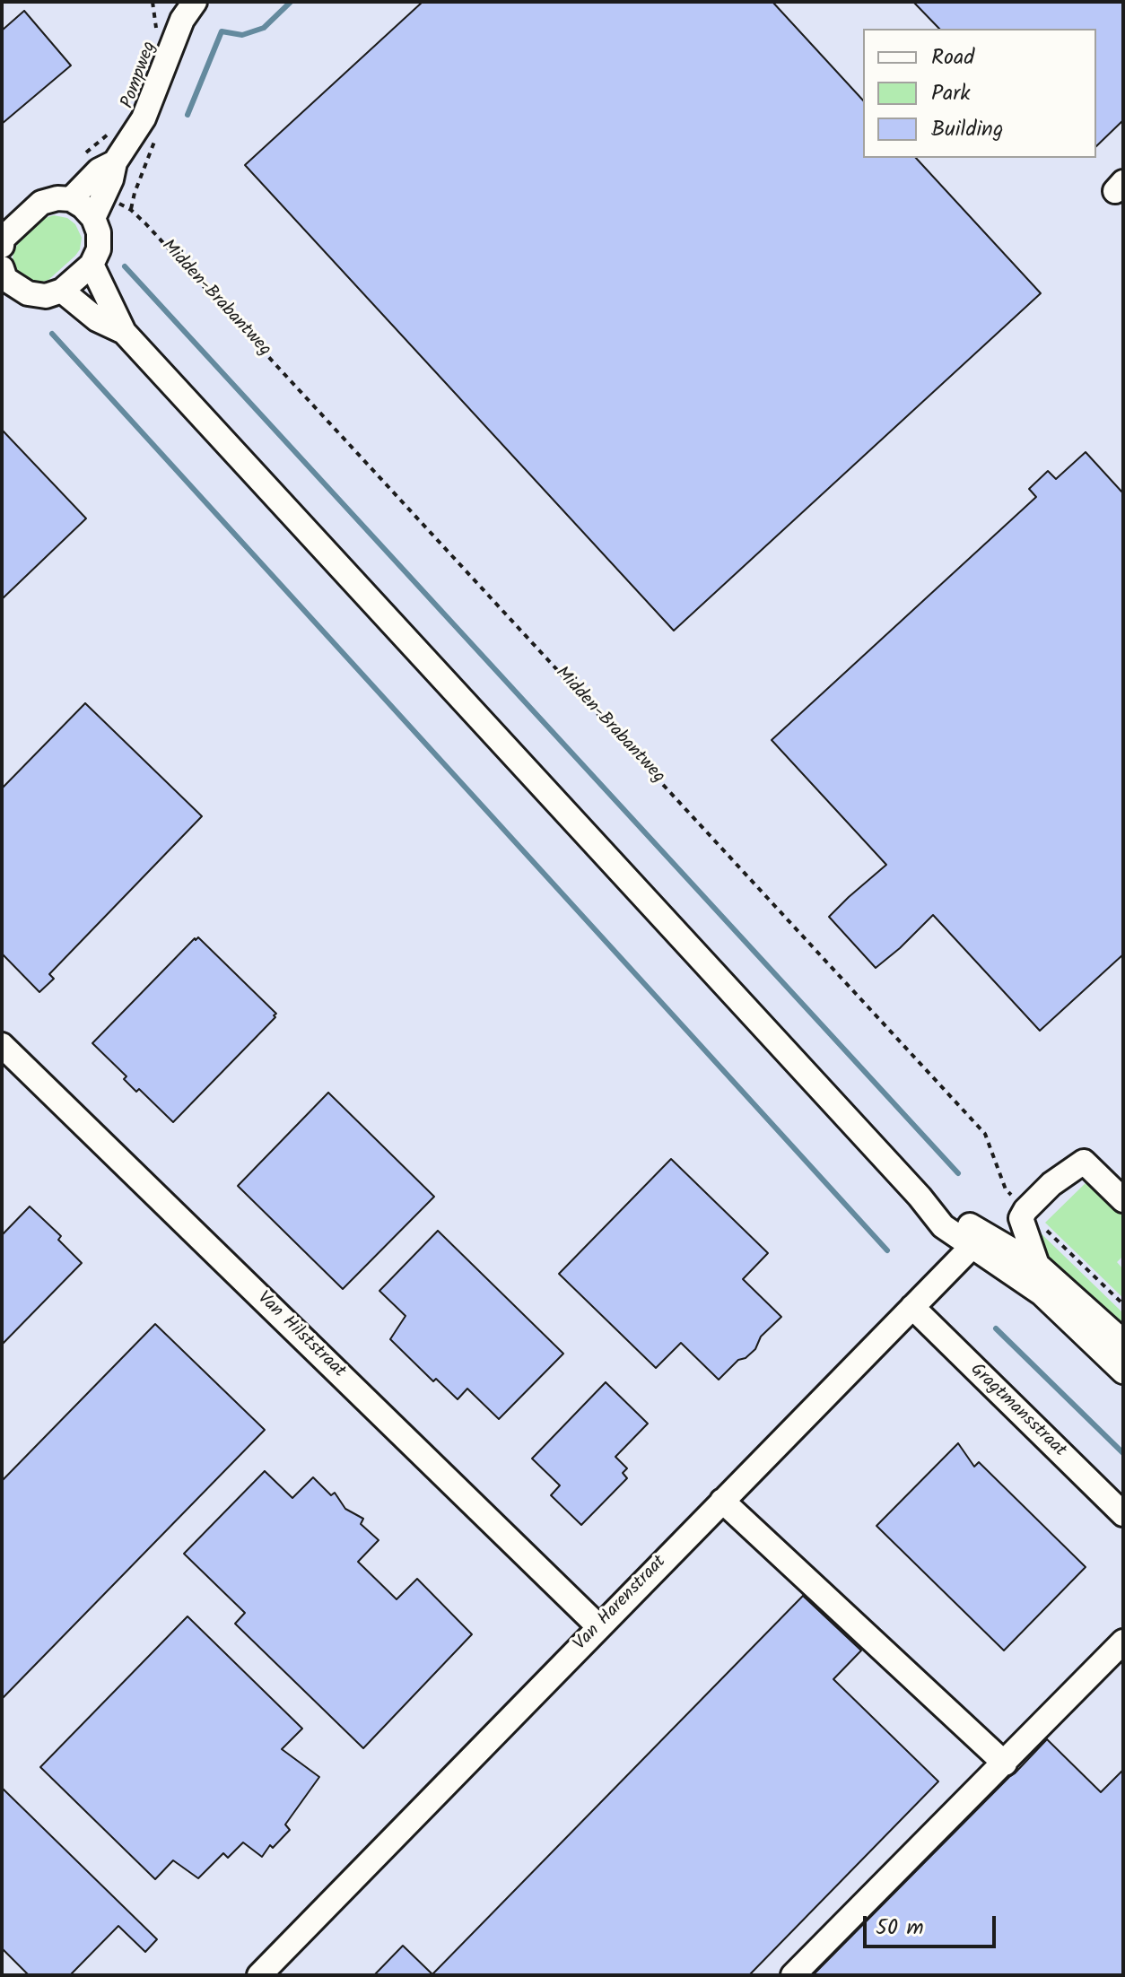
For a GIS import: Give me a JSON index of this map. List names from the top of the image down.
{
  "streets": {
    "street": [
      "Pompweg",
      "Van Hilststraat",
      "Gragtmansstraat",
      "Van Harenstraat"
    ],
    "path": ["Midden-Brabantweg"]
  },
  "crossings": [
    ["Pompweg", "Midden-Brabantweg"],
    ["Van Hilststraat", "Van Harenstraat"],
    ["Gragtmansstraat", "Van Harenstraat"]
  ],
  "legend": ["Road", "Park", "Building"],
  "scale_bar": "50 m"
}
